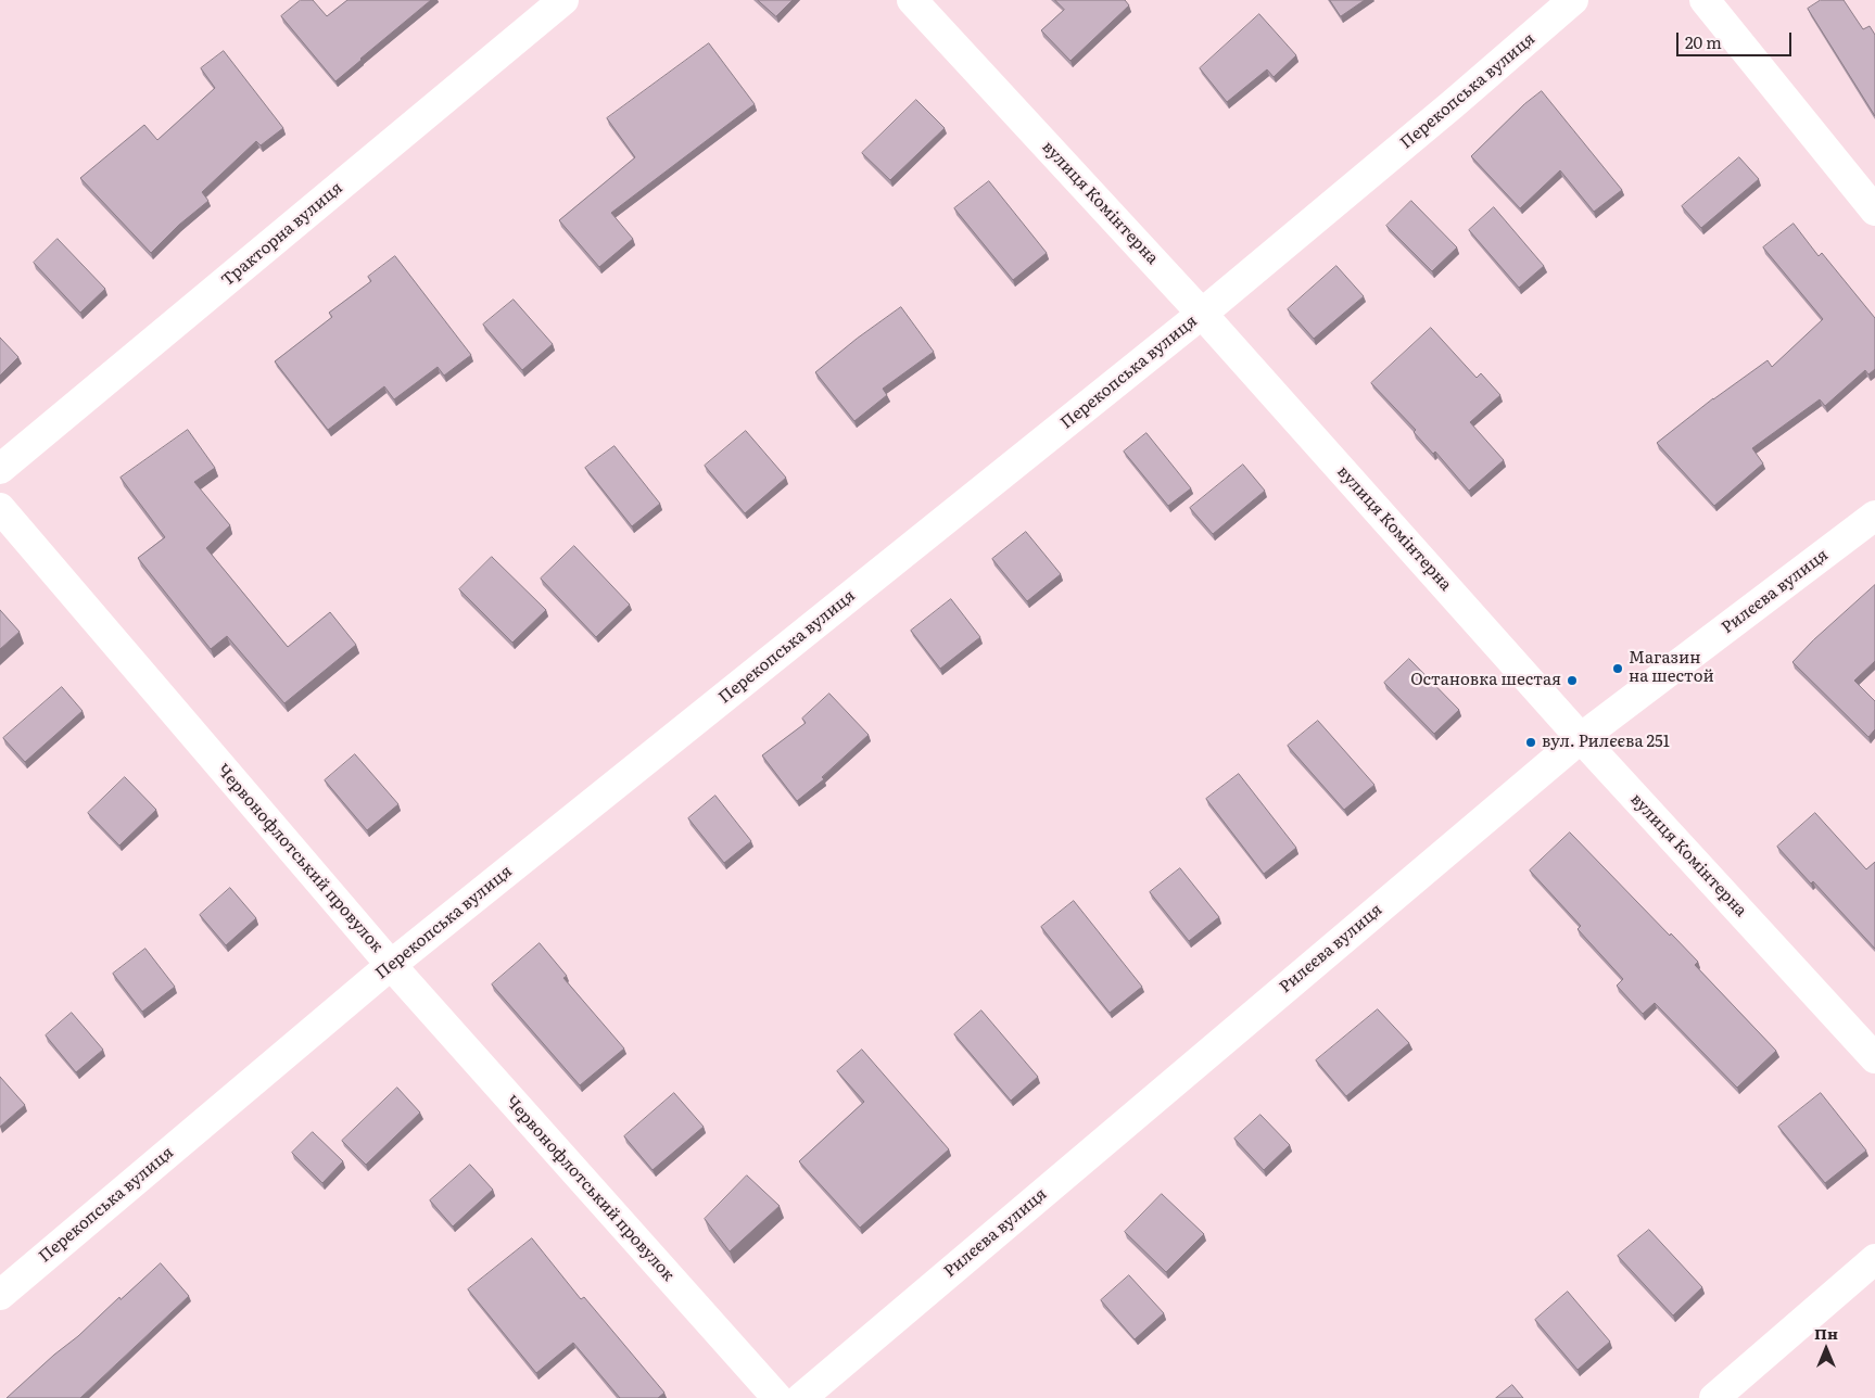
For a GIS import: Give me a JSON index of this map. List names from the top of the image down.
{
  "streets": {
    "street": [
      "Перекопська вулиця",
      "вулиця Комінтерна",
      "Тракторна вулиця",
      "Рилєєва вулиця",
      "Червонофлотський провулок"
    ]
  },
  "crossings": [
    ["Перекопська вулиця", "вулиця Комінтерна"],
    ["Перекопська вулиця", "Червонофлотський провулок"],
    ["вулиця Комінтерна", "Рилєєва вулиця"]
  ],
  "places": ["Магазин на шестой", "Остановка шестая", "вул. Рилєєва 251"],
  "scale_bar": "20 m",
  "north": "top"
}
